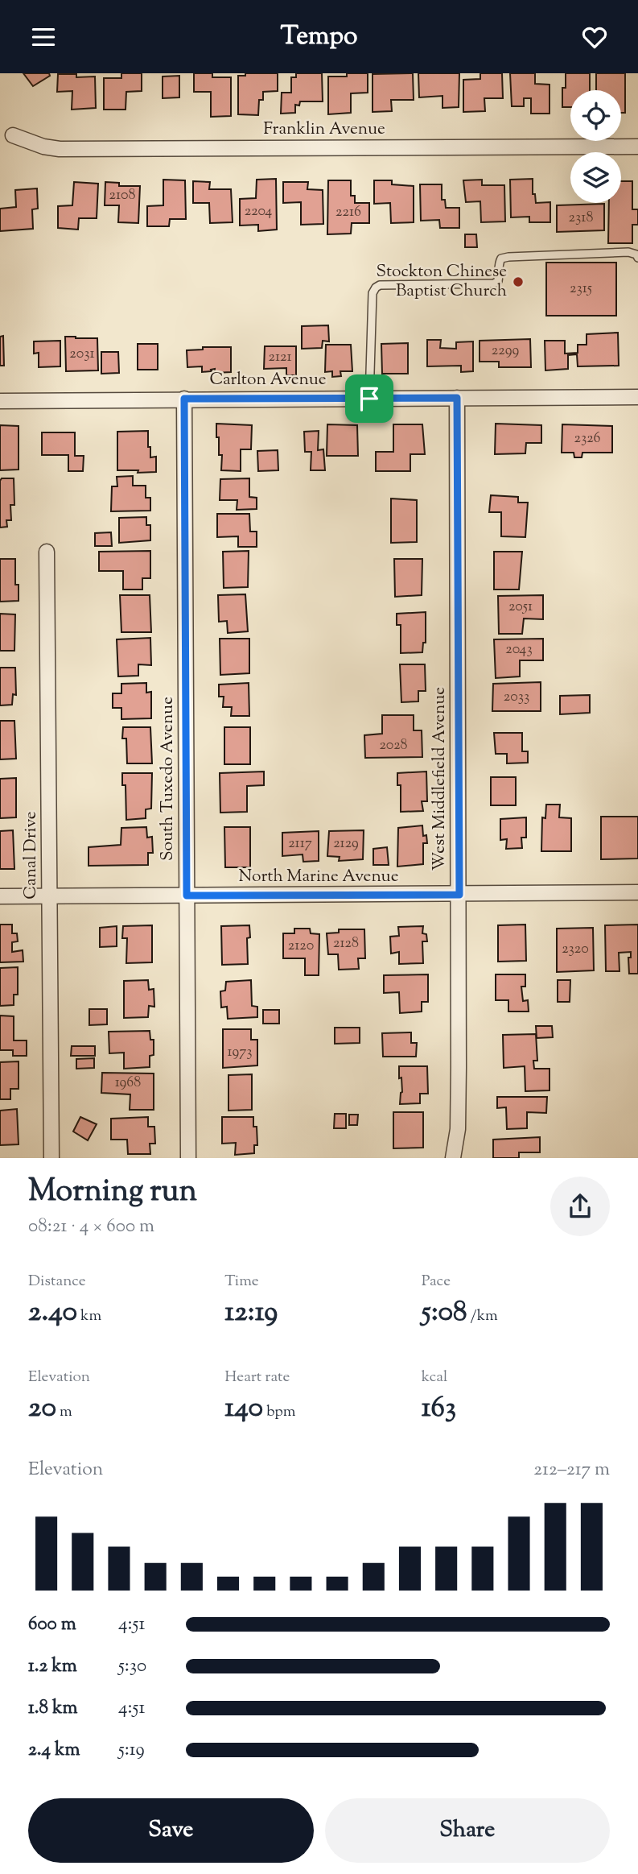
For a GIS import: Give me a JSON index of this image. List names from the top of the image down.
{
  "streets": {
    "street": [
      "Franklin Avenue",
      "Carlton Avenue",
      "South Tuxedo Avenue",
      "West Middlefield Avenue",
      "Canal Drive",
      "North Marine Avenue"
    ]
  },
  "crossings": [
    ["Carlton Avenue", "South Tuxedo Avenue"],
    ["Carlton Avenue", "West Middlefield Avenue"],
    ["South Tuxedo Avenue", "North Marine Avenue"],
    ["West Middlefield Avenue", "North Marine Avenue"],
    ["Canal Drive", "North Marine Avenue"]
  ],
  "places": ["Stockton Chinese Baptist Church"],
  "house_numbers": [
    "2108",
    "2204",
    "2216",
    "2318",
    "2315",
    "2299",
    "2031",
    "2121",
    "2326",
    "2051",
    "2043",
    "2033",
    "2028",
    "2117",
    "2129",
    "2128",
    "2120",
    "2320",
    "1973",
    "1968"
  ],
  "page": {
    "header": "Tempo",
    "heading": ["Morning run", "08:21 · 4 × 600 m"],
    "stats": [
      ["Distance", "2.40 km"],
      ["Time", "12:19"],
      ["Pace", "5:08 /km"],
      ["Elevation", "20 m"],
      ["Heart rate", "140 bpm"],
      ["kcal", "163"]
    ],
    "chart": ["Elevation", "212–217 m"],
    "list": [
      {
        "name": "600 m",
        "note": "4:51"
      },
      {
        "name": "1.2 km",
        "note": "5:30"
      },
      {
        "name": "1.8 km",
        "note": "4:51"
      },
      {
        "name": "2.4 km",
        "note": "5:19"
      }
    ],
    "buttons": ["Save", "Share"]
  }
}
